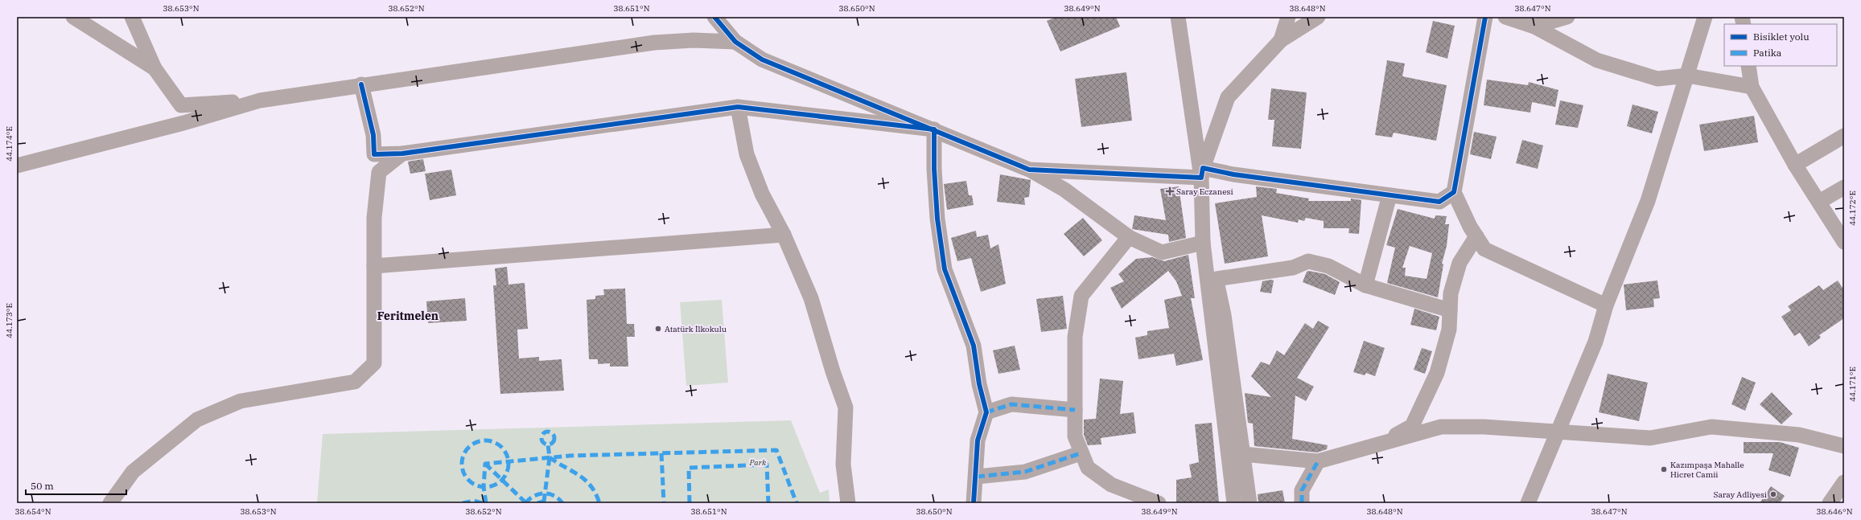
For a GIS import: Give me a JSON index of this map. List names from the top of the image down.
{
  "districts": ["Feritmelen"],
  "parks": ["Park"],
  "places": {
    "health": ["Saray Eczanesi"],
    "other": ["Atatürk İlkokulu", "Kazımpaşa Mahalle Hicret Camii", "Saray Adliyesi"]
  },
  "legend": ["Bisiklet yolu", "Patika"],
  "scale_bar": "50 m",
  "coordinates": [
    "38.653°N",
    "38.652°N",
    "38.651°N",
    "38.650°N",
    "38.649°N",
    "38.648°N",
    "38.647°N",
    "44.174°E",
    "44.172°E",
    "44.173°E",
    "44.171°E",
    "38.654°N",
    "38.646°N"
  ]
}
